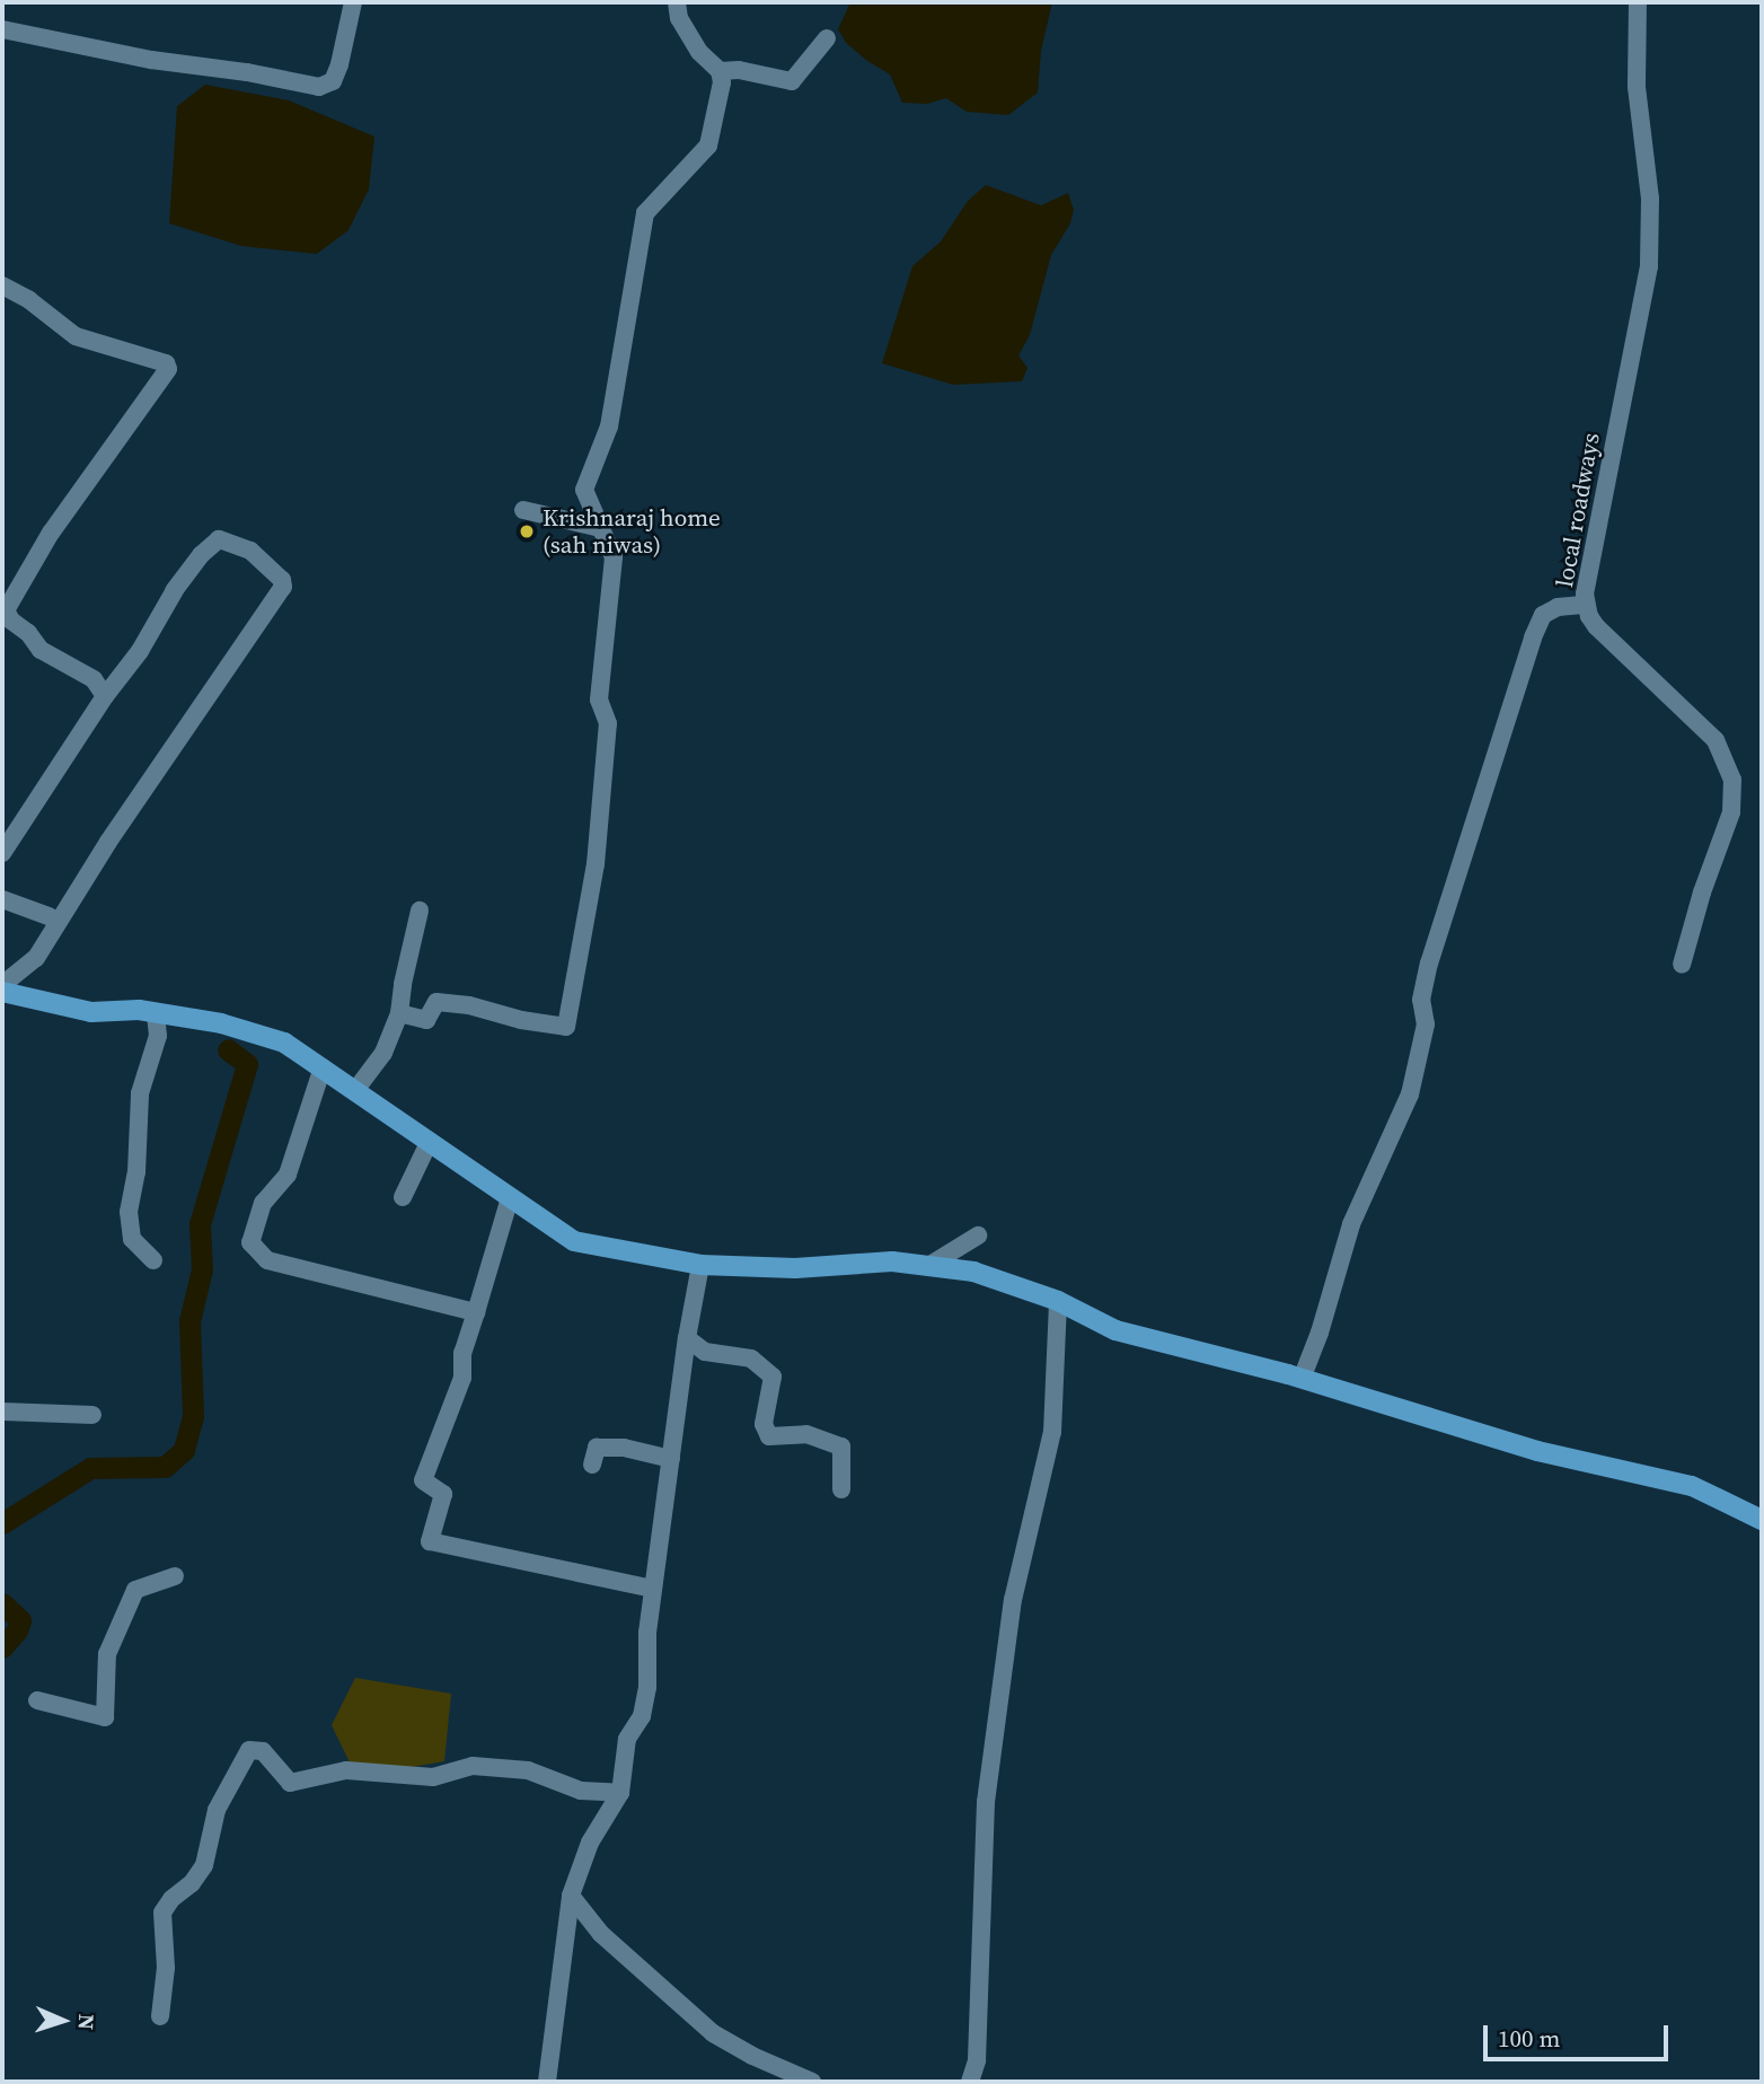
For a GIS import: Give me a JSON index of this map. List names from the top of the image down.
{
  "streets": {
    "street": ["local roadways"]
  },
  "places": ["Krishnaraj home (sah niwas)"],
  "scale_bar": "100 m",
  "north": "right"
}
